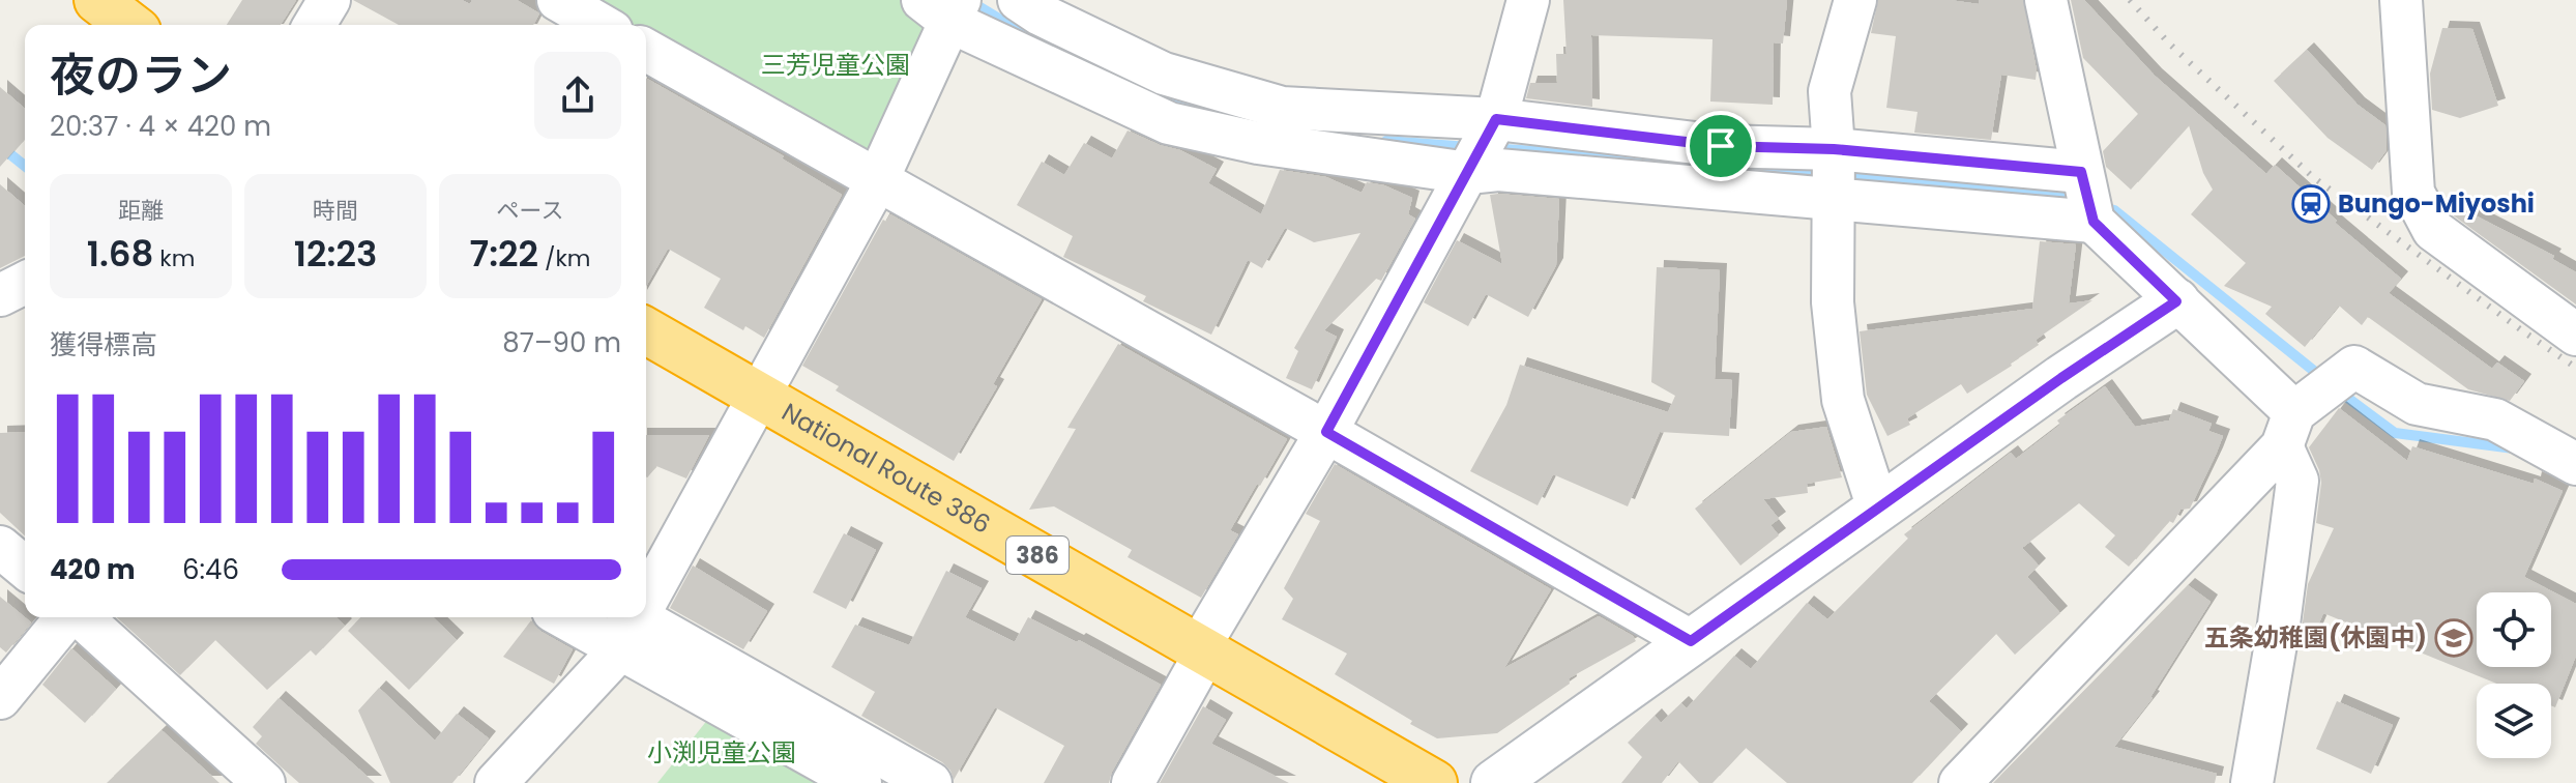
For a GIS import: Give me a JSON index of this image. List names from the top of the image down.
{
  "streets": {
    "highway": ["National Route 386", "386"]
  },
  "parks": ["三芳児童公園", "小渕児童公園"],
  "places": {
    "station": ["Bungo-Miyoshi"],
    "school or university": ["五条幼稚園(休園中)"]
  },
  "page": {
    "heading": ["夜のラン", "20:37 · 4 × 420 m"],
    "stats": [
      ["距離", "1.68 km"],
      ["時間", "12:23"],
      ["ペース", "7:22 /km"]
    ],
    "chart": ["獲得標高", "87–90 m"],
    "list": [
      {
        "name": "420 m",
        "note": "6:46"
      }
    ]
  }
}
